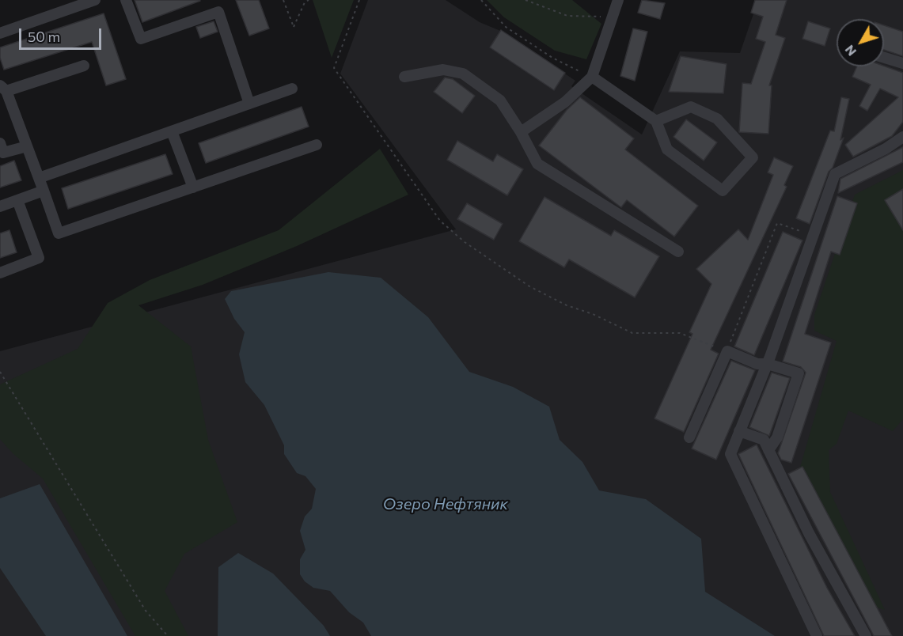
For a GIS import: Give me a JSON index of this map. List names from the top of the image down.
{
  "water": ["Озеро Нефтяник"],
  "scale_bar": "50 m",
  "north": "bottom left"
}
